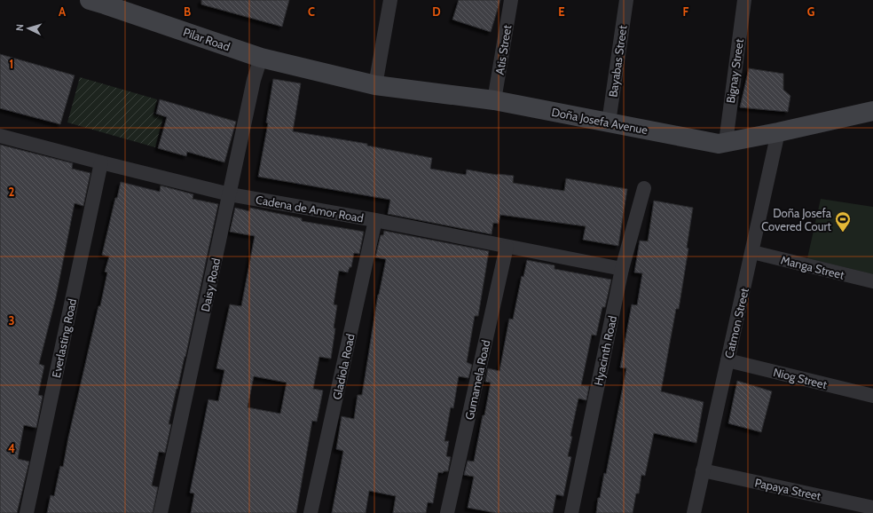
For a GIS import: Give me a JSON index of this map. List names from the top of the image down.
{
  "streets": {
    "street": [
      "Pilar Road",
      "Atis Street",
      "Bayabas Street",
      "Bignay Street",
      "Doña Josefa Avenue",
      "Cadena de Amor Road",
      "Manga Street",
      "Daisy Road",
      "Catmon Street",
      "Everlasting Road",
      "Hyacinth Road",
      "Gladiola Road",
      "Niog Street",
      "Gumamela Road",
      "Papaya Street"
    ]
  },
  "crossings": [
    ["Pilar Road", "Doña Josefa Avenue"],
    ["Pilar Road", "Daisy Road"],
    ["Atis Street", "Doña Josefa Avenue"],
    ["Bayabas Street", "Doña Josefa Avenue"],
    ["Bignay Street", "Doña Josefa Avenue"],
    ["Doña Josefa Avenue", "Catmon Street"],
    ["Cadena de Amor Road", "Daisy Road"],
    ["Cadena de Amor Road", "Everlasting Road"],
    ["Cadena de Amor Road", "Hyacinth Road"],
    ["Cadena de Amor Road", "Gladiola Road"],
    ["Cadena de Amor Road", "Gumamela Road"],
    ["Manga Street", "Catmon Street"],
    ["Catmon Street", "Niog Street"],
    ["Catmon Street", "Papaya Street"]
  ],
  "places": {
    "sports": ["Doña Josefa Covered Court"]
  },
  "north": "left",
  "grid": {
    "columns": [
      "A",
      "B",
      "C",
      "D",
      "E",
      "F",
      "G"
    ],
    "rows": [
      "1",
      "2",
      "3",
      "4"
    ]
  }
}
